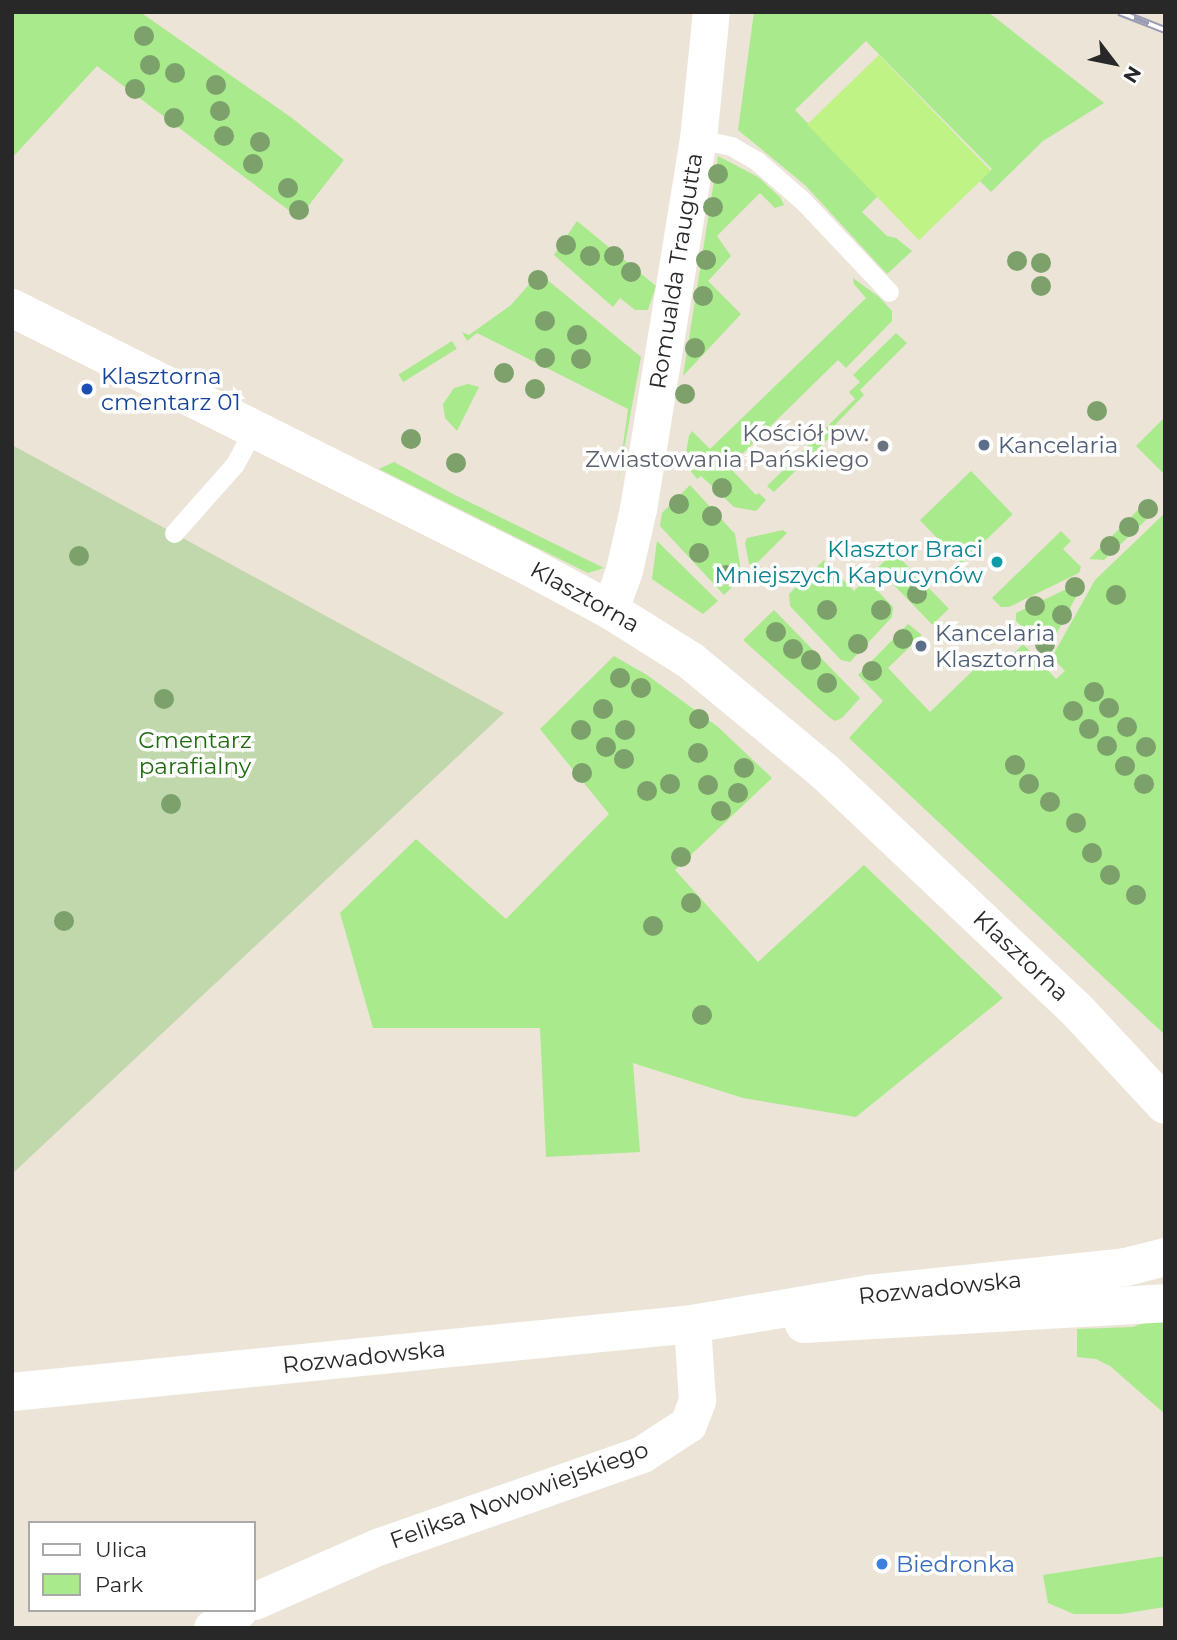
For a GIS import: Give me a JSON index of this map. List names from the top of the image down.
{
  "streets": {
    "street": [
      "Romualda Traugutta",
      "Klasztorna",
      "Rozwadowska",
      "Feliksa Nowowiejskiego"
    ]
  },
  "crossings": [
    ["Romualda Traugutta", "Klasztorna"],
    ["Rozwadowska", "Feliksa Nowowiejskiego"]
  ],
  "parks": ["Cmentarz parafialny"],
  "places": [
    "Klasztorna cmentarz 01",
    "Kancelaria",
    "Kościół pw. Zwiastowania Pańskiego",
    "Klasztor Braci Mniejszych Kapucynów",
    "Kancelaria Klasztorna",
    "Biedronka"
  ],
  "legend": ["Ulica", "Park"],
  "north": "bottom right"
}
